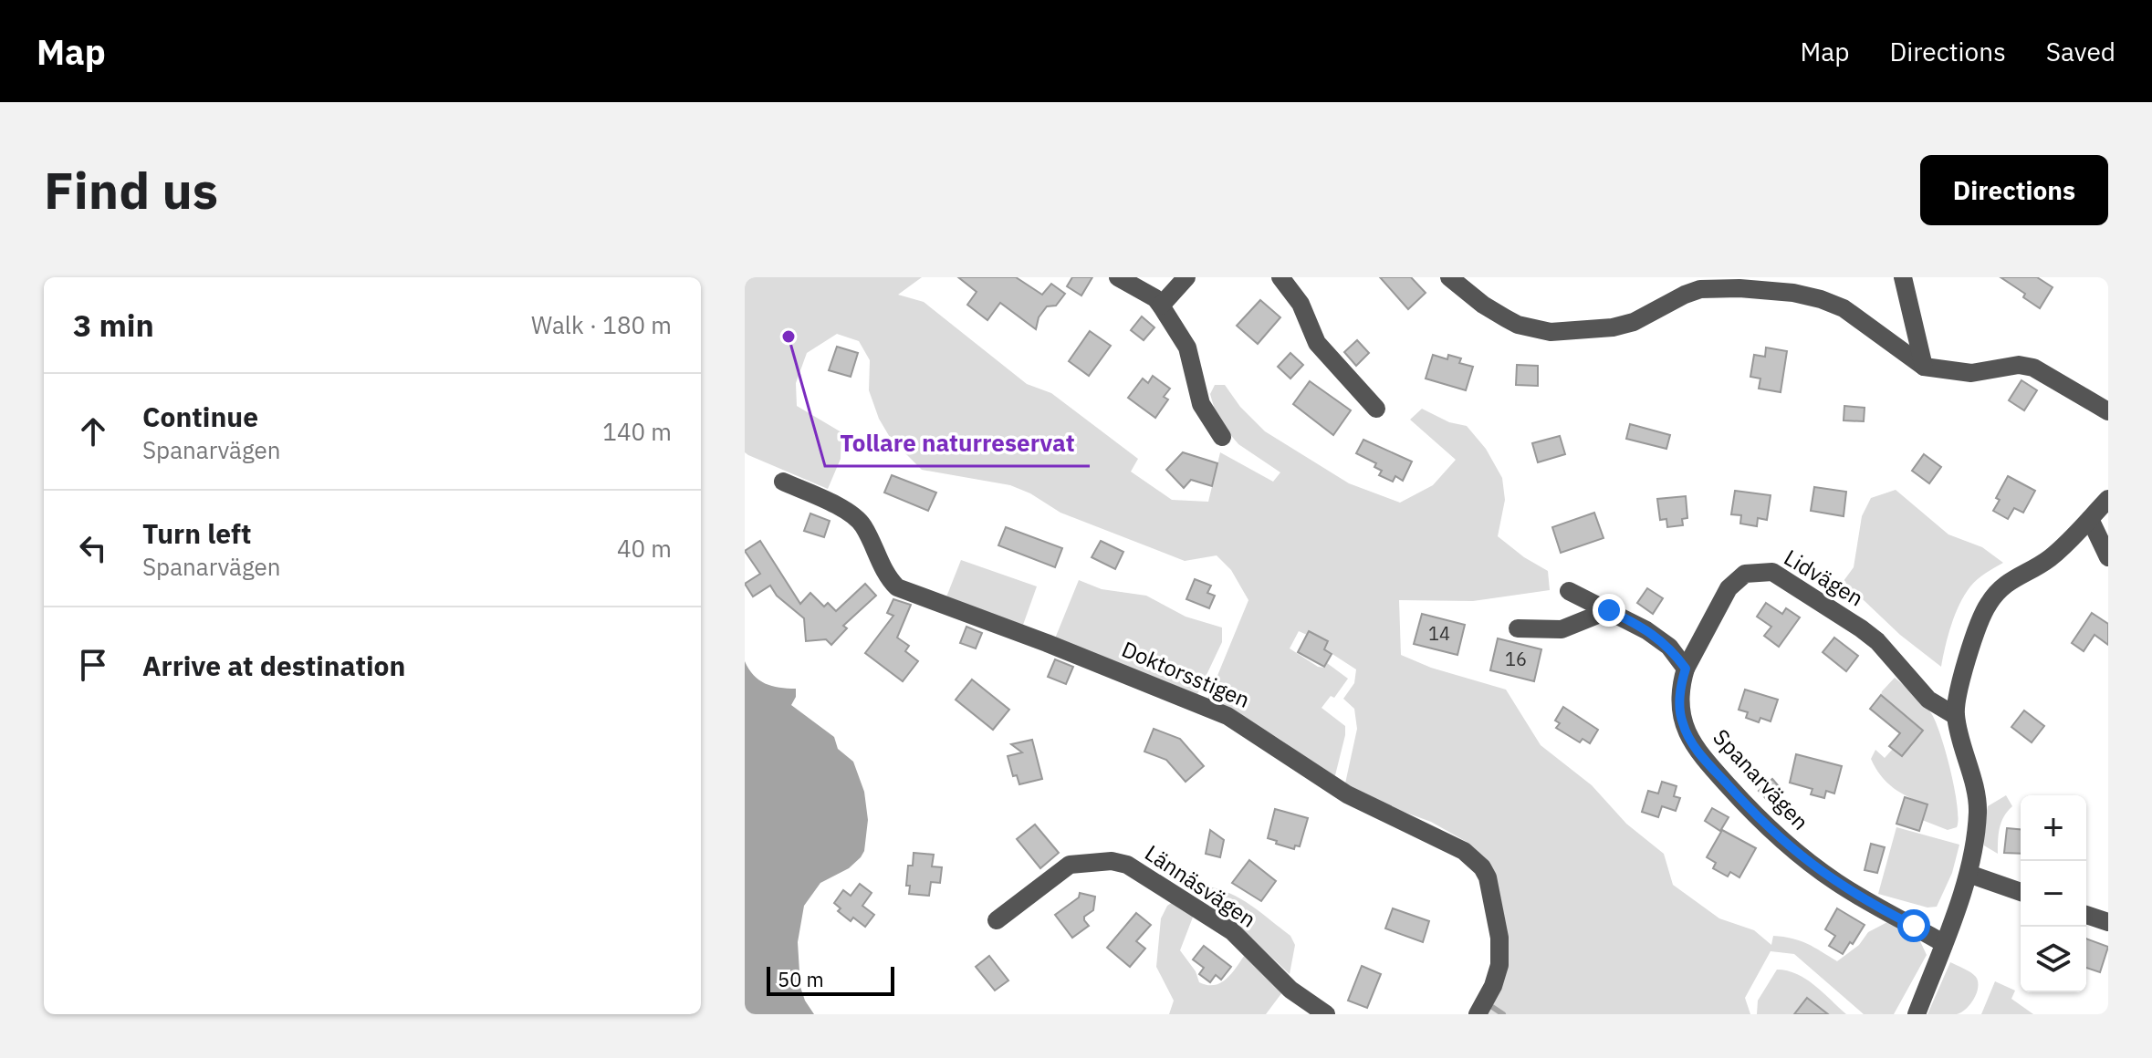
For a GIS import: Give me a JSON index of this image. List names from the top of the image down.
{
  "streets": {
    "street": [
      "Lidvägen",
      "Doktorsstigen",
      "Spanarvägen",
      "Lännäsvägen"
    ]
  },
  "crossings": [
    ["Lidvägen", "Spanarvägen"]
  ],
  "places": ["Tollare naturreservat"],
  "house_numbers": ["14", "16"],
  "scale_bar": "50 m",
  "page": {
    "header": "Map",
    "nav": ["Map", "Directions", "Saved"],
    "buttons": "Directions",
    "title": "Find us",
    "heading": ["3 min", "Walk · 180 m"],
    "list": [
      ["Continue", "Spanarvägen", "140 m"],
      ["Turn left", "Spanarvägen", "40 m"],
      "Arrive at destination"
    ],
    "map_buttons": ["+", "−"],
    "scale": "50 m"
  }
}
